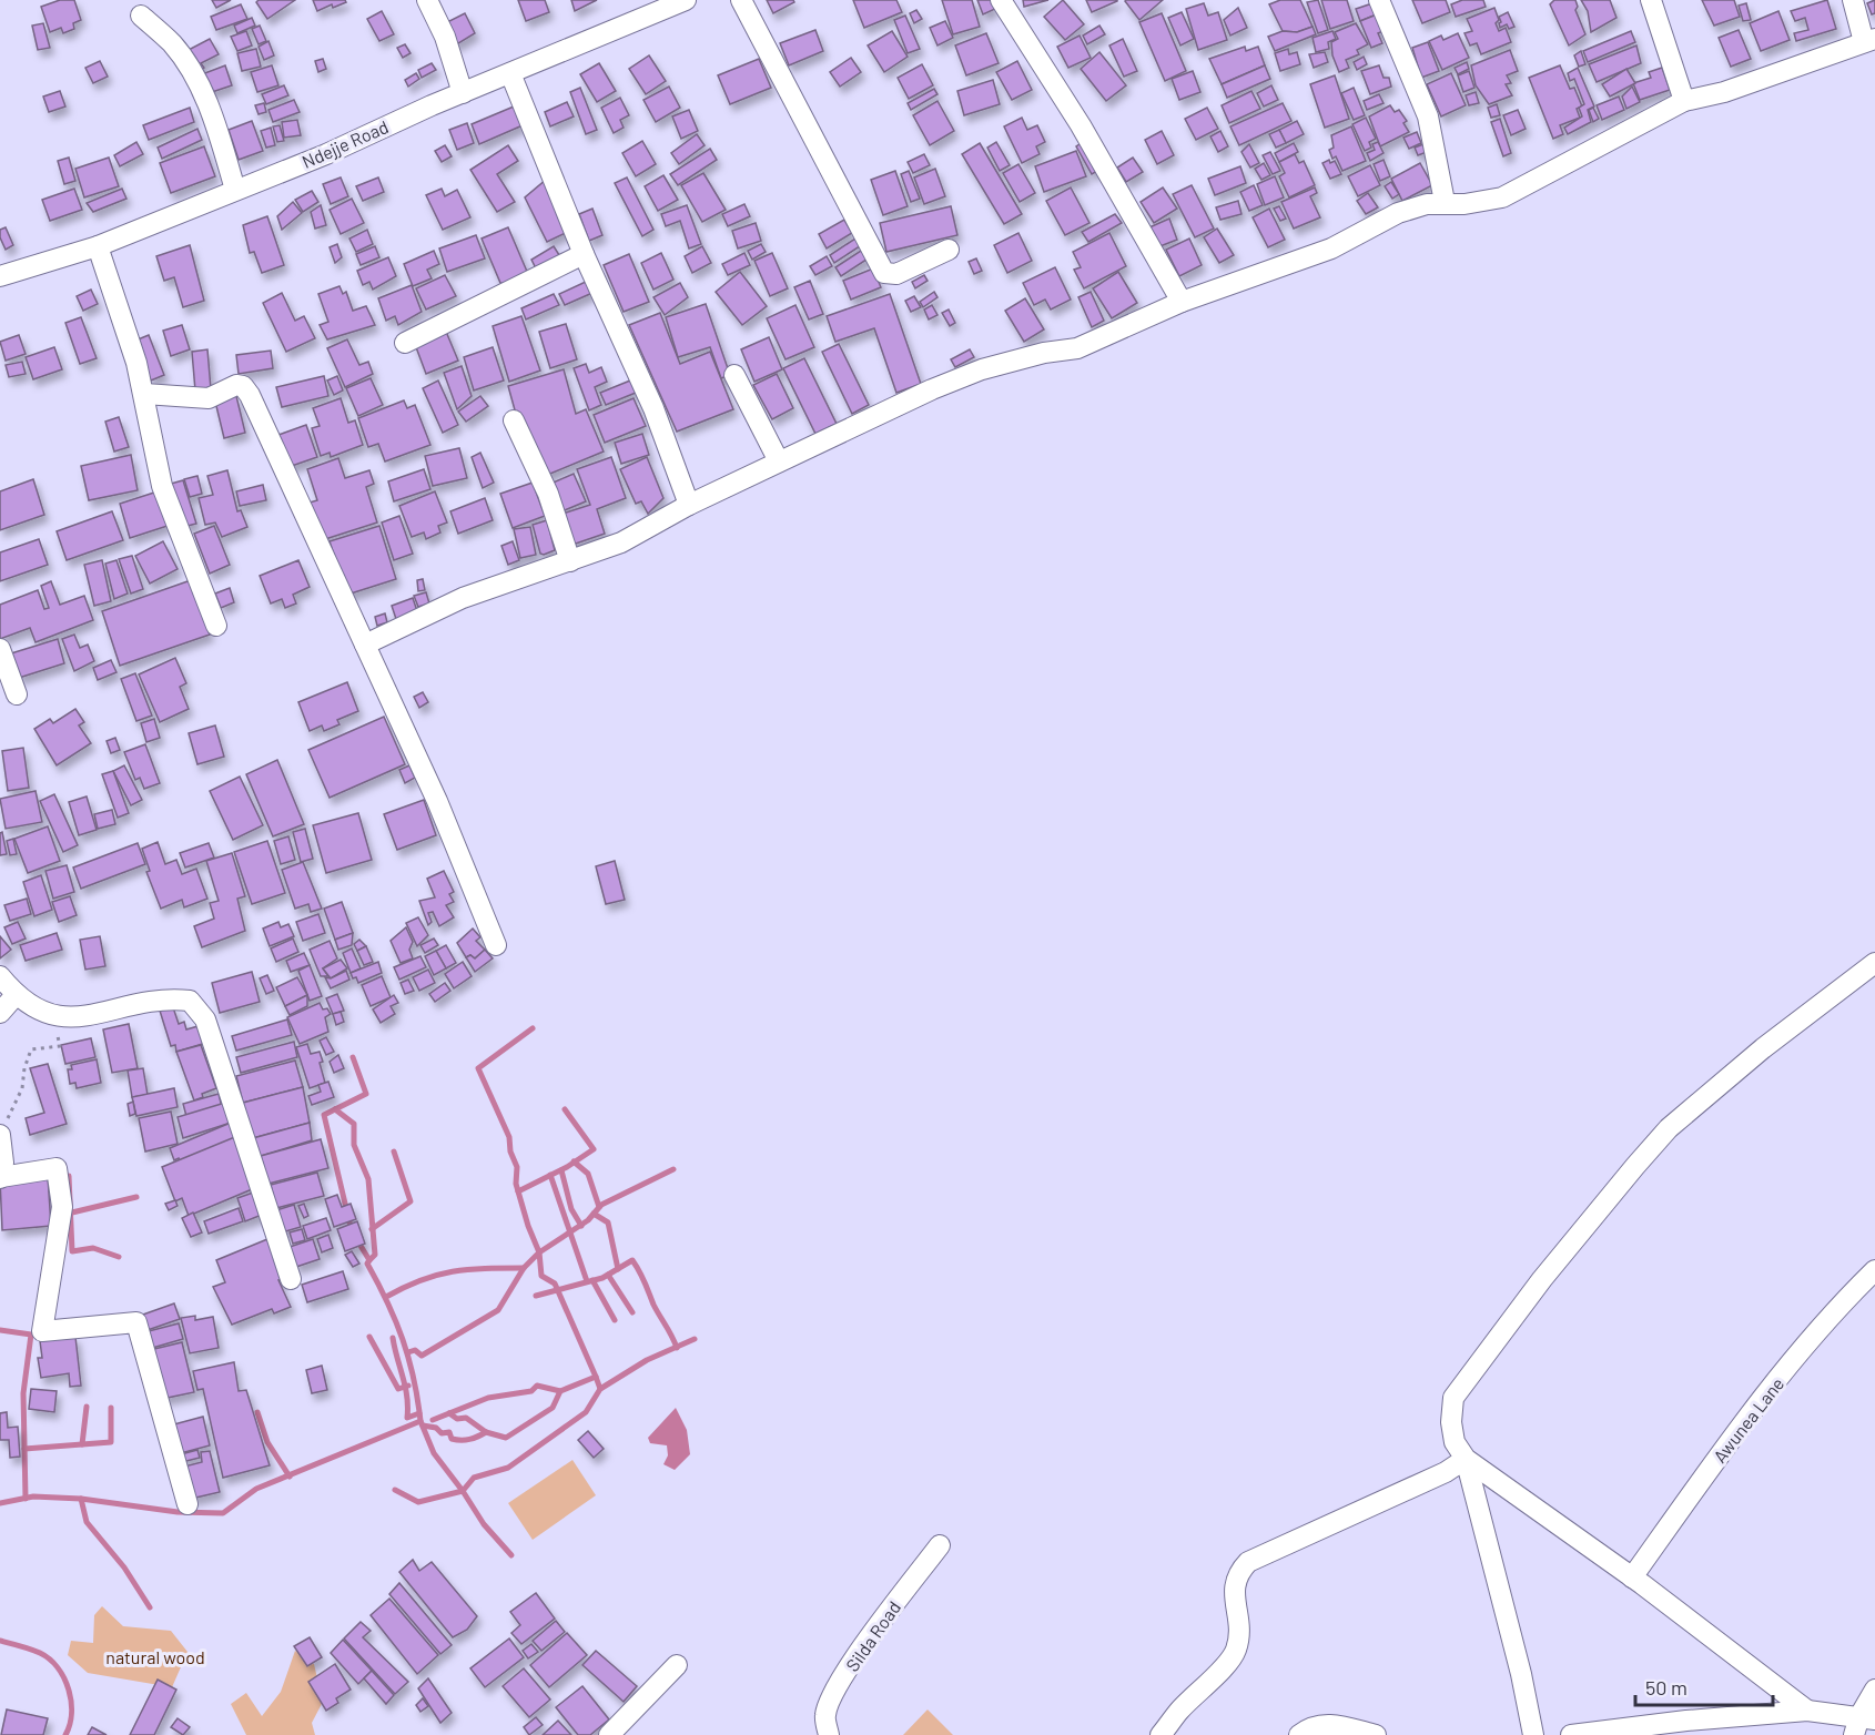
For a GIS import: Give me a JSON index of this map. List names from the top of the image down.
{
  "streets": {
    "street": ["Ndejje Road", "Awunea Lane", "Silda Road"]
  },
  "parks": ["natural wood"],
  "scale_bar": "50 m"
}
